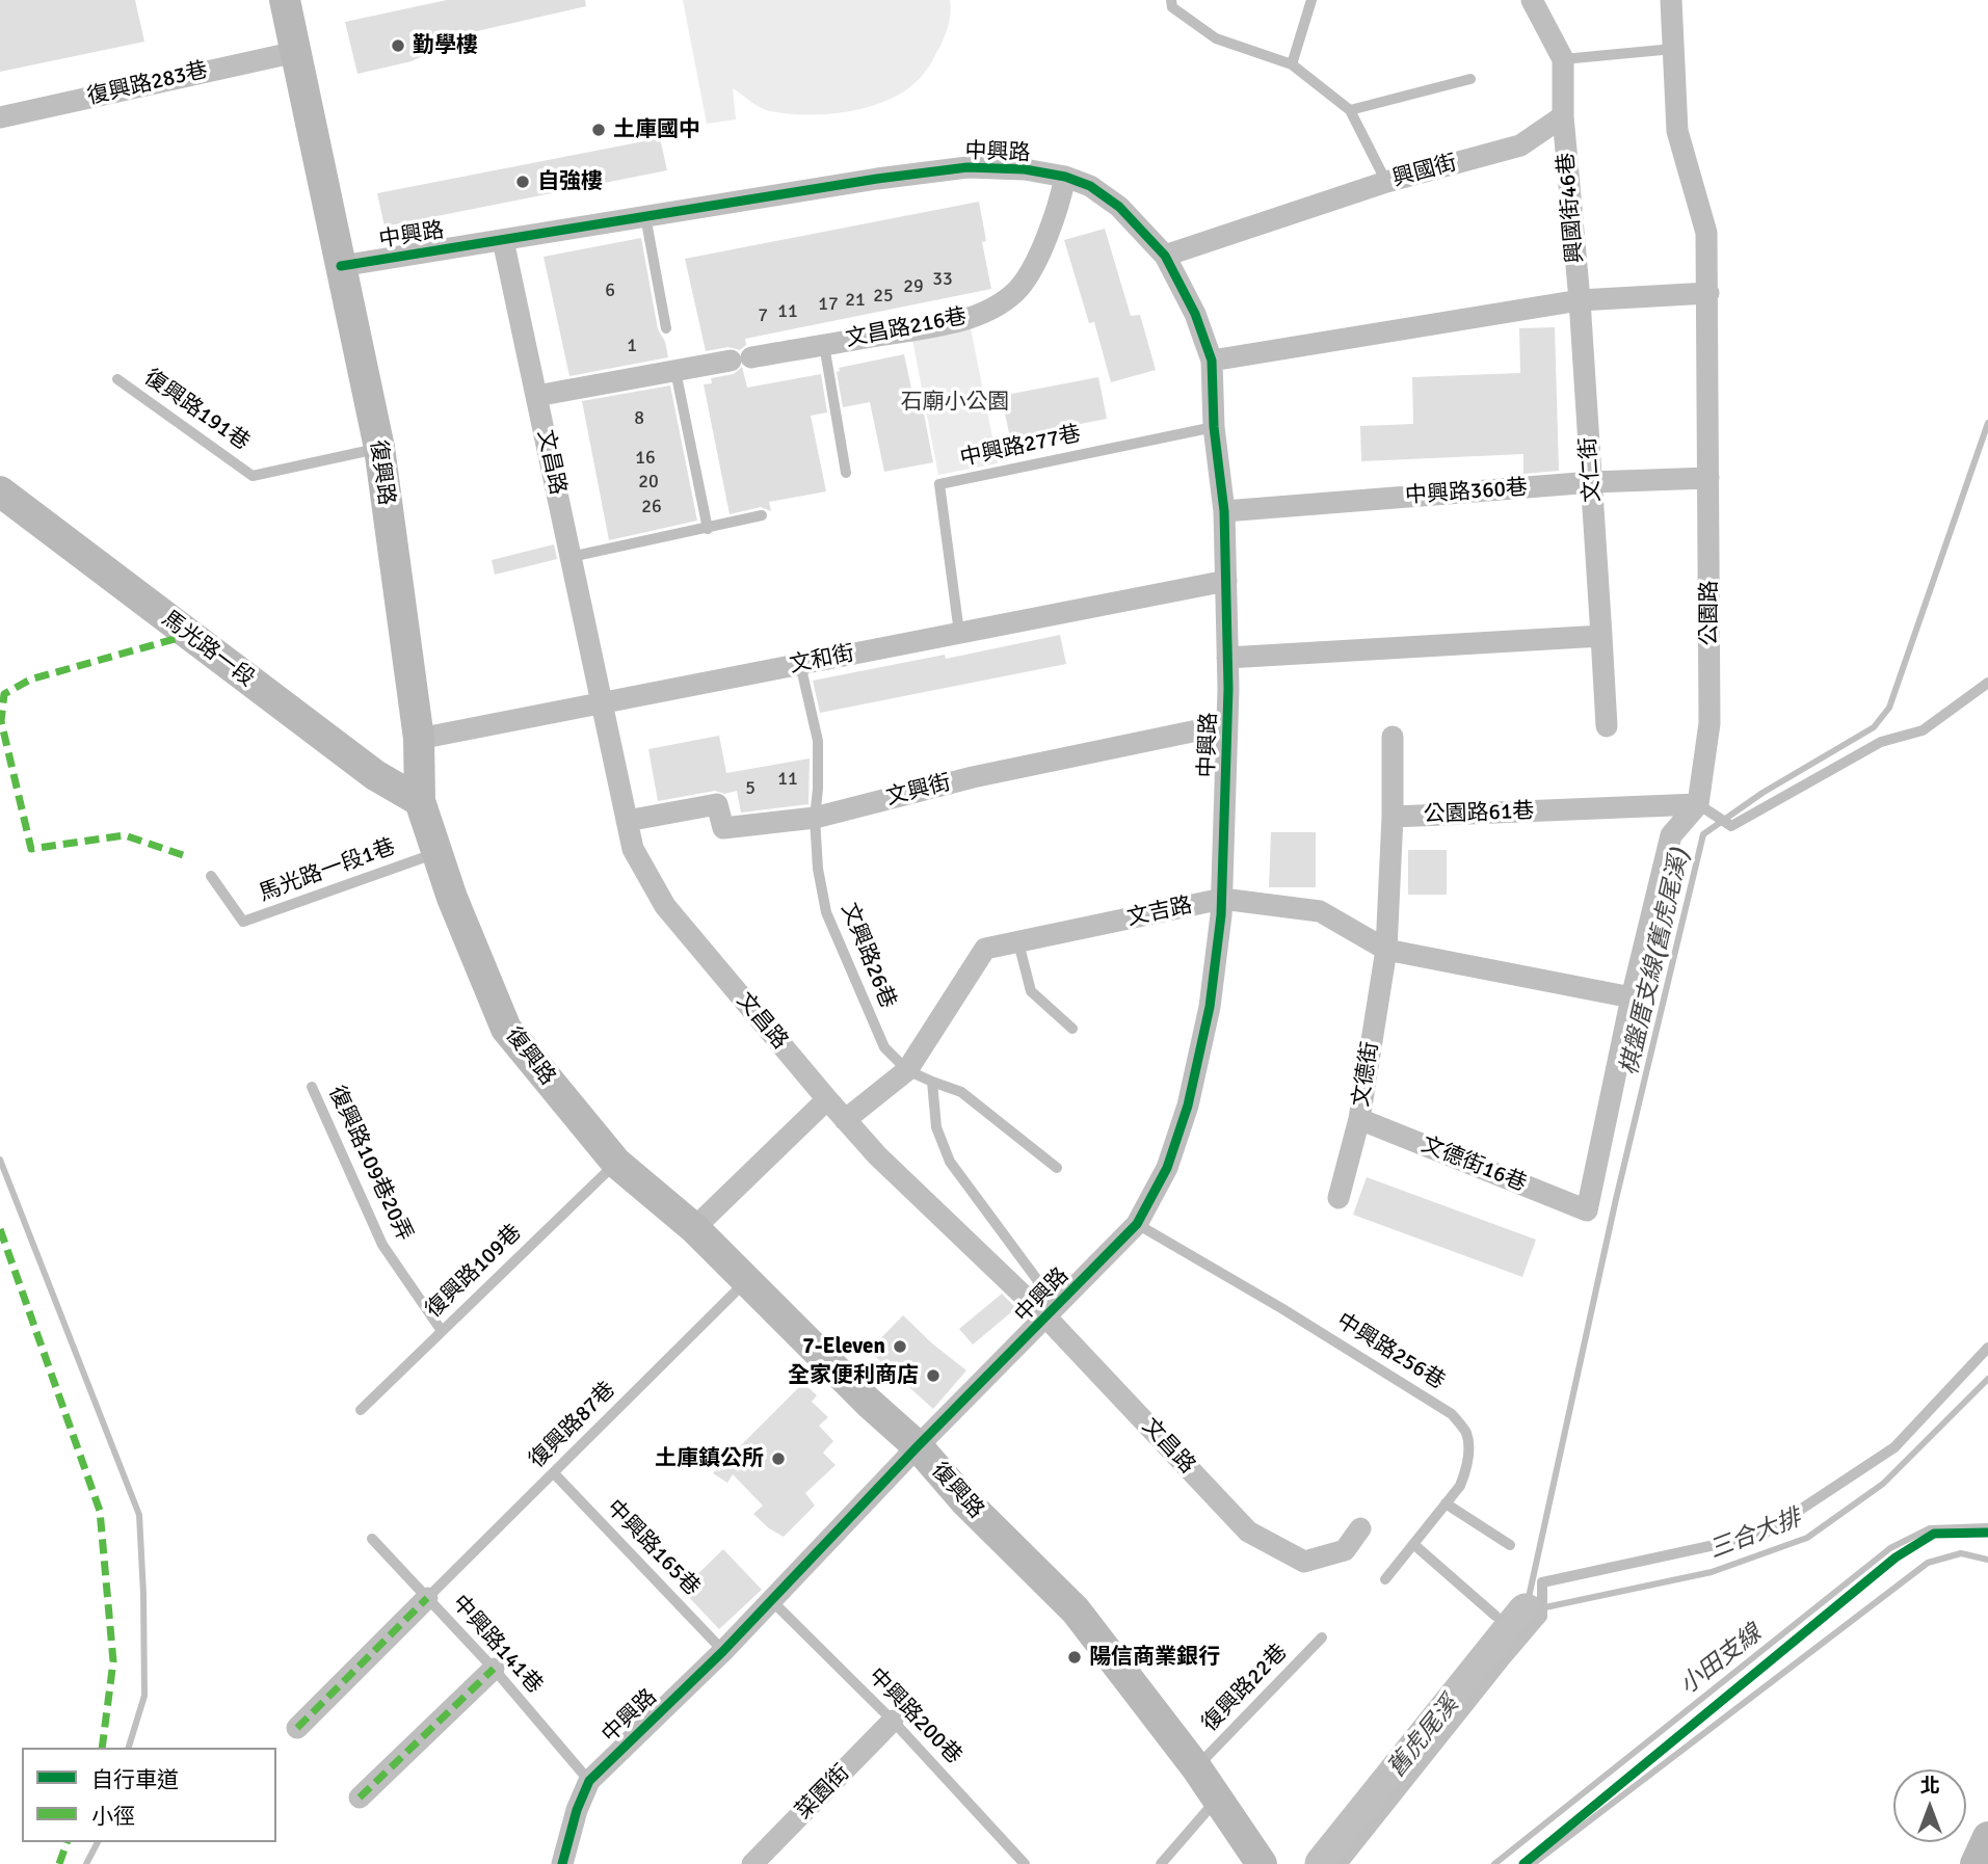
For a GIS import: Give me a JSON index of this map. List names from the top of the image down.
{
  "streets": {
    "main road": ["復興路", "馬光路一段"],
    "street": [
      "復興路283巷",
      "中興路",
      "興國街",
      "興國街46巷",
      "文昌路216巷",
      "文昌路",
      "文仁街",
      "中興路360巷",
      "公園路",
      "文和街",
      "文興街",
      "公園路61巷",
      "文吉路",
      "文德街",
      "文德街16巷",
      "菜園街"
    ],
    "lane": [
      "復興路191巷",
      "中興路277巷",
      "馬光路一段1巷",
      "文興路26巷",
      "復興路109巷20弄",
      "復興路109巷",
      "中興路256巷",
      "復興路87巷",
      "中興路165巷",
      "中興路141巷",
      "復興路22巷",
      "中興路200巷"
    ]
  },
  "crossings": [
    ["復興路283巷", "復興路"],
    ["中興路", "興國街"],
    ["中興路", "文昌路216巷"],
    ["中興路", "中興路277巷"],
    ["中興路", "文昌路"],
    ["中興路", "復興路"],
    ["中興路", "中興路360巷"],
    ["中興路", "文和街"],
    ["中興路", "文興街"],
    ["中興路", "文吉路"],
    ["中興路", "中興路256巷"],
    ["中興路", "中興路165巷"],
    ["中興路", "中興路141巷"],
    ["中興路", "中興路200巷"],
    ["興國街", "興國街46巷"],
    ["興國街46巷", "文仁街"],
    ["文昌路216巷", "文昌路"],
    ["復興路191巷", "復興路"],
    ["中興路277巷", "文和街"],
    ["文昌路", "文和街"],
    ["文昌路", "文興街"],
    ["文昌路", "文吉路"],
    ["文仁街", "中興路360巷"],
    ["復興路", "馬光路一段"],
    ["復興路", "文和街"],
    ["復興路", "馬光路一段1巷"],
    ["復興路", "復興路109巷"],
    ["復興路", "復興路87巷"],
    ["復興路", "復興路22巷"],
    ["中興路360巷", "公園路"],
    ["公園路", "公園路61巷"],
    ["文和街", "文興路26巷"],
    ["文興街", "文興路26巷"],
    ["公園路61巷", "文吉路"],
    ["公園路61巷", "文德街"],
    ["文吉路", "文興路26巷"],
    ["文吉路", "文德街"],
    ["文吉路", "文德街16巷"],
    ["文德街", "文德街16巷"],
    ["復興路109巷20弄", "復興路109巷"],
    ["復興路87巷", "中興路165巷"],
    ["復興路87巷", "中興路141巷"],
    ["中興路200巷", "菜園街"]
  ],
  "water": [
    "棋盤厝支線(舊虎尾溪)",
    "三合大排",
    "小田支線",
    "舊虎尾溪"
  ],
  "parks": ["石廟小公園"],
  "places": [
    "勤學樓",
    "土庫國中",
    "自強樓",
    "7-Eleven",
    "全家便利商店",
    "土庫鎮公所",
    "陽信商業銀行"
  ],
  "house_numbers": [
    "33",
    "29",
    "6",
    "25",
    "21",
    "17",
    "11",
    "7",
    "1",
    "8",
    "16",
    "20",
    "26",
    "11",
    "5"
  ],
  "legend": ["自行車道", "小徑"],
  "north": "top"
}
